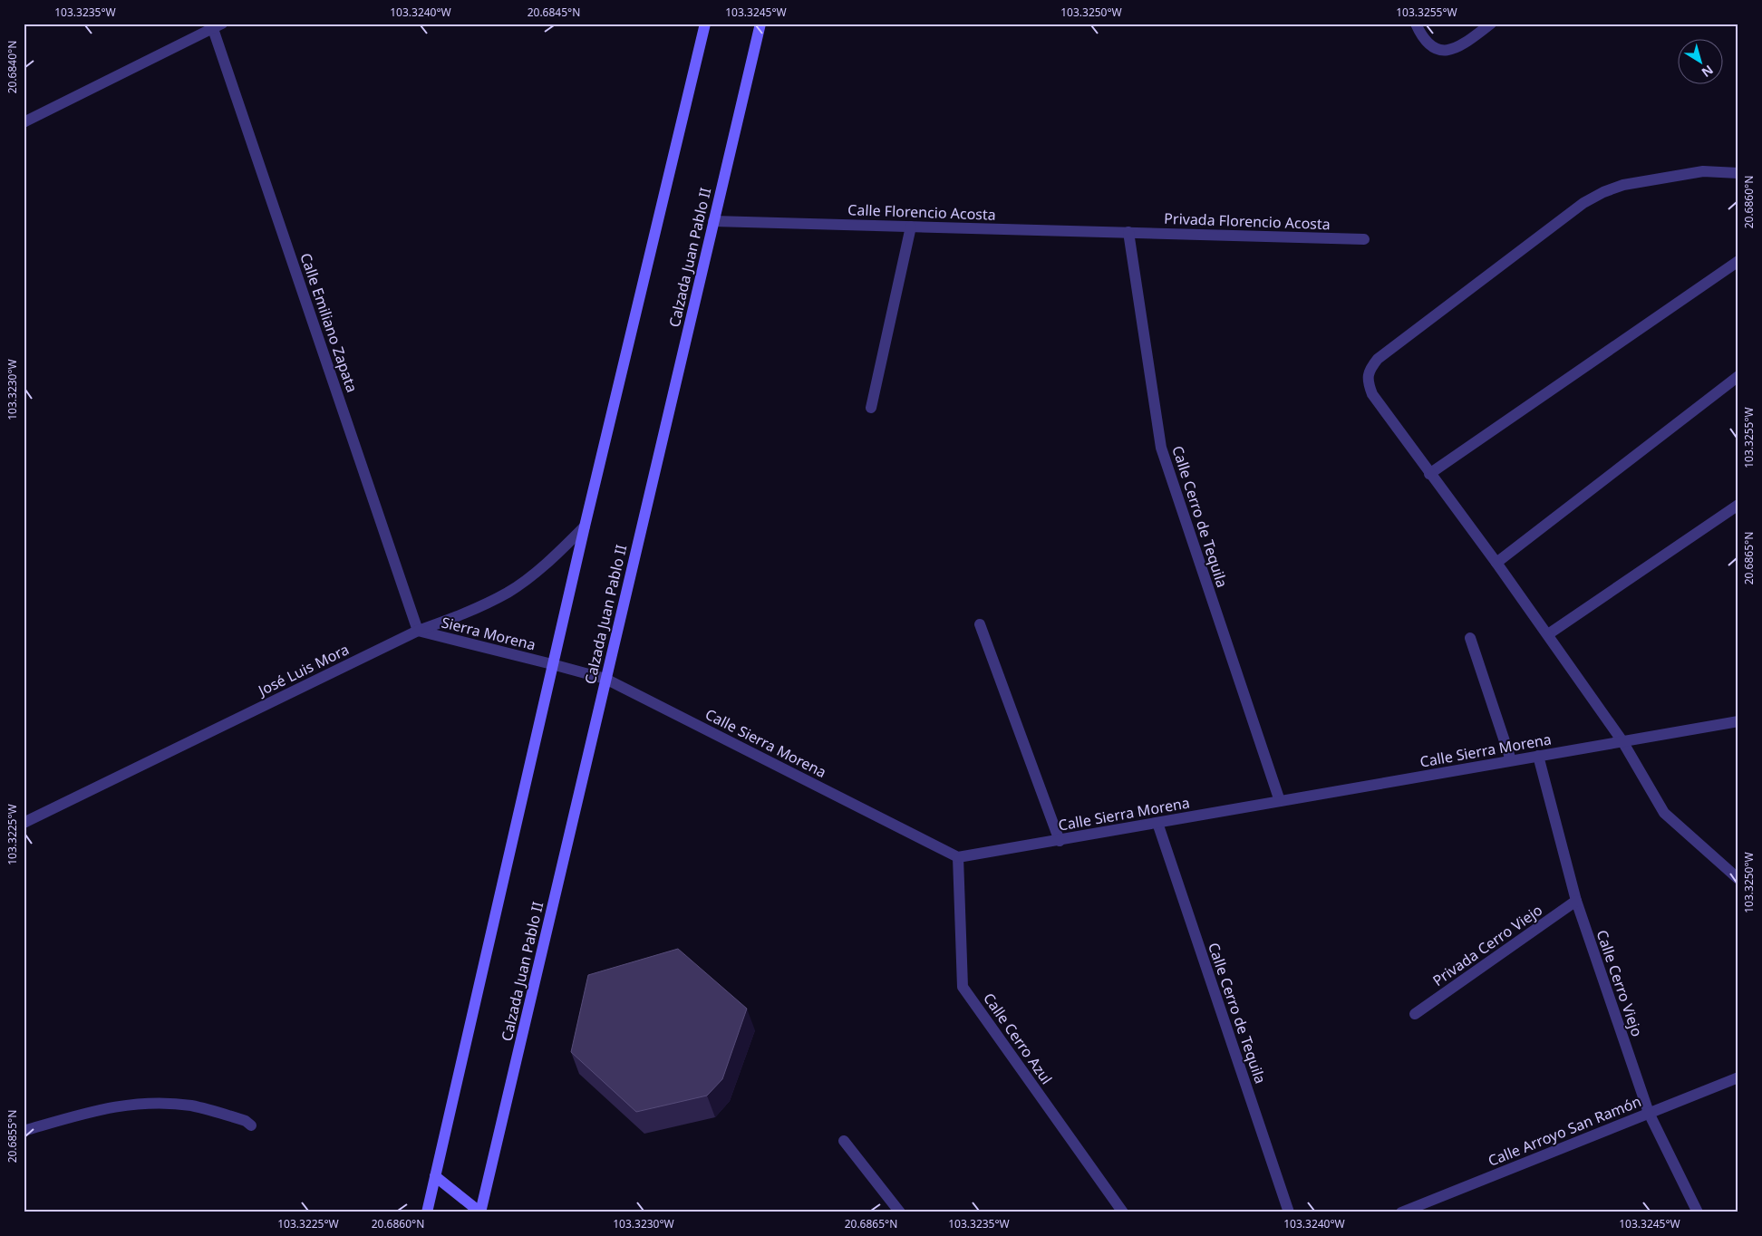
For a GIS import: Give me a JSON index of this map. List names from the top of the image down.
{
  "streets": {
    "main road": ["Calzada Juan Pablo II"],
    "street": [
      "Calle Florencio Acosta",
      "Privada Florencio Acosta",
      "Calle Emiliano Zapata",
      "Calle Cerro de Tequila",
      "Sierra Morena",
      "José Luis Mora",
      "Calle Sierra Morena",
      "Privada Cerro Viejo",
      "Calle Cerro Viejo",
      "Calle Cerro Azul",
      "Calle Arroyo San Ramón"
    ]
  },
  "crossings": [
    ["Calle Florencio Acosta", "Privada Florencio Acosta"],
    ["Calle Florencio Acosta", "Calzada Juan Pablo II"],
    ["Calle Florencio Acosta", "Calle Cerro de Tequila"],
    ["Privada Florencio Acosta", "Calle Cerro de Tequila"],
    ["Calzada Juan Pablo II", "Calle Sierra Morena"],
    ["Calle Emiliano Zapata", "Sierra Morena"],
    ["Calle Emiliano Zapata", "José Luis Mora"],
    ["Calle Cerro de Tequila", "Calle Sierra Morena"],
    ["Sierra Morena", "José Luis Mora"],
    ["Sierra Morena", "Calle Sierra Morena"],
    ["Calle Sierra Morena", "Calle Cerro Viejo"],
    ["Calle Sierra Morena", "Calle Cerro Azul"],
    ["Privada Cerro Viejo", "Calle Cerro Viejo"],
    ["Calle Cerro Viejo", "Calle Arroyo San Ramón"]
  ],
  "north": "bottom right",
  "coordinates": [
    "103.3235°W",
    "103.3240°W",
    "20.6845°N",
    "103.3245°W",
    "103.3250°W",
    "103.3255°W",
    "20.6840°N",
    "20.6860°N",
    "103.3230°W",
    "20.6865°N",
    "103.3225°W",
    "20.6855°N"
  ]
}
